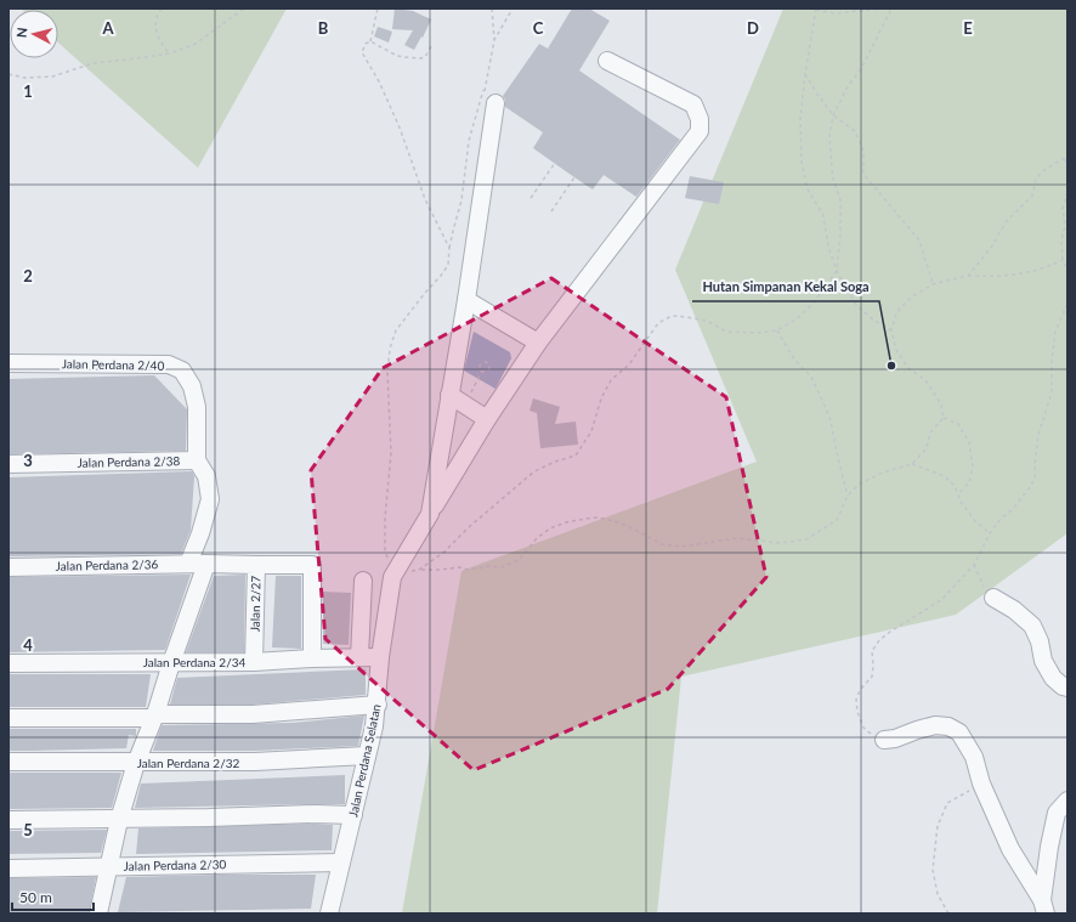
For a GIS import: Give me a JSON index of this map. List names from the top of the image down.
{
  "streets": {
    "street": [
      "Jalan Perdana 2/40",
      "Jalan Perdana 2/38",
      "Jalan Perdana 2/36",
      "Jalan 2/27",
      "Jalan Perdana 2/34",
      "Jalan Perdana Selatan",
      "Jalan Perdana 2/32",
      "Jalan Perdana 2/30"
    ]
  },
  "crossings": [
    ["Jalan Perdana 2/40", "Jalan Perdana 2/38"],
    ["Jalan Perdana 2/38", "Jalan Perdana 2/36"],
    ["Jalan Perdana 2/36", "Jalan 2/27"],
    ["Jalan 2/27", "Jalan Perdana 2/34"],
    ["Jalan Perdana 2/34", "Jalan Perdana Selatan"],
    ["Jalan Perdana Selatan", "Jalan Perdana 2/32"],
    ["Jalan Perdana Selatan", "Jalan Perdana 2/30"]
  ],
  "places": ["Hutan Simpanan Kekal Soga"],
  "scale_bar": "50 m",
  "north": "left",
  "grid": {
    "columns": [
      "A",
      "B",
      "C",
      "D",
      "E"
    ],
    "rows": [
      "1",
      "2",
      "3",
      "4",
      "5"
    ]
  }
}
